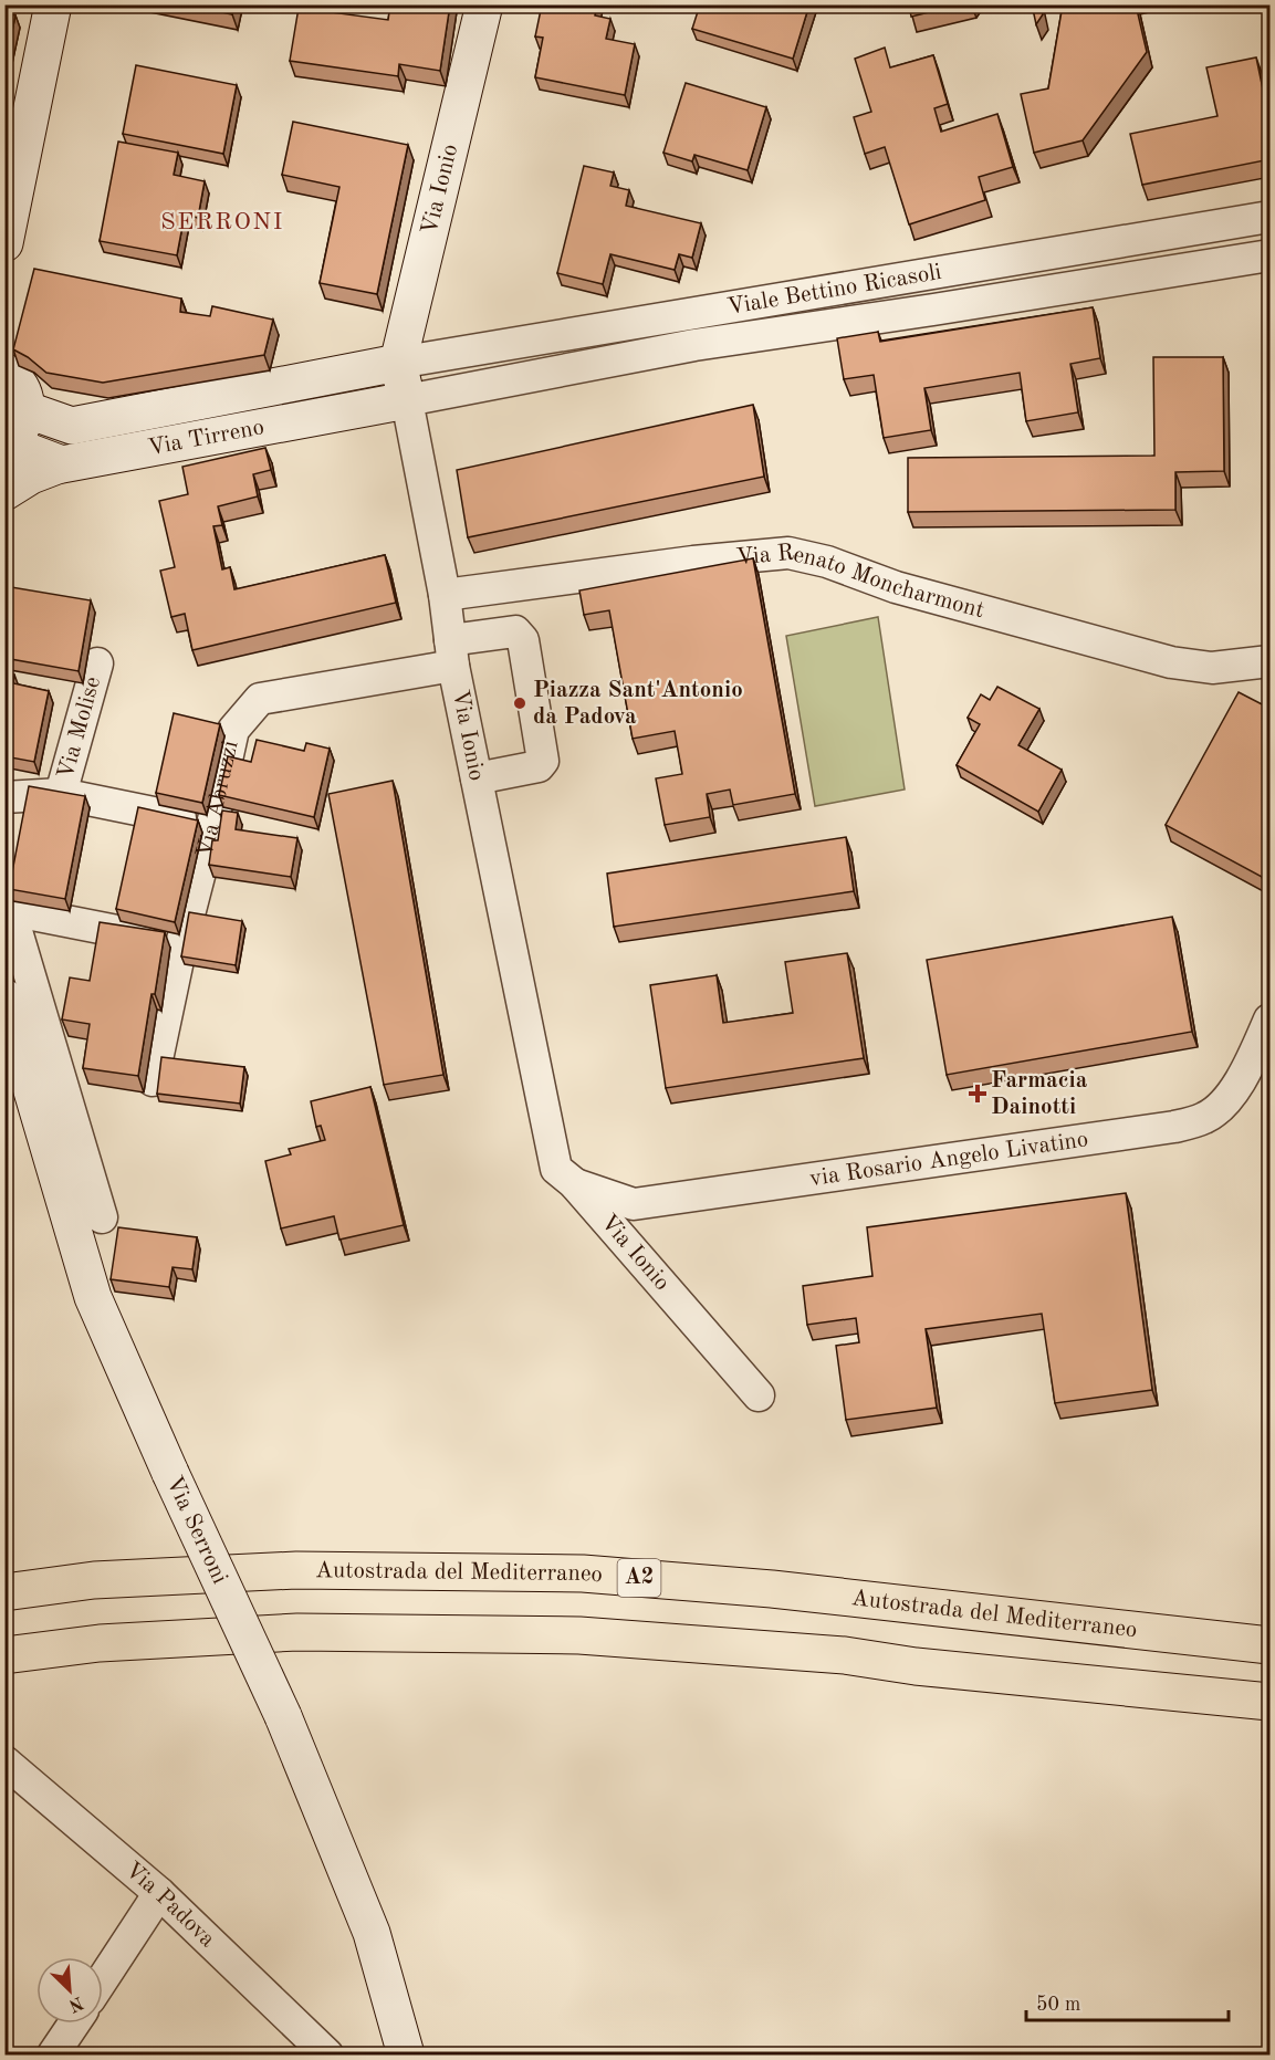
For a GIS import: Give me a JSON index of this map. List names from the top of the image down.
{
  "streets": {
    "highway": ["Autostrada del Mediterraneo", "A2"],
    "street": [
      "Via Ionio",
      "Viale Bettino Ricasoli",
      "Via Tirreno",
      "Via Renato Moncharmont",
      "Via Molise",
      "Via Abruzzi",
      "via Rosario Angelo Livatino",
      "Via Serroni",
      "Via Padova"
    ]
  },
  "crossings": [
    ["Via Ionio", "Viale Bettino Ricasoli"],
    ["Via Ionio", "Via Tirreno"],
    ["Via Ionio", "Via Renato Moncharmont"],
    ["Via Ionio", "Via Abruzzi"],
    ["Via Ionio", "via Rosario Angelo Livatino"],
    ["Viale Bettino Ricasoli", "Via Tirreno"]
  ],
  "districts": ["SERRONI"],
  "places": {
    "other": ["Piazza Sant'Antonio da Padova"],
    "health": ["Farmacia Dainotti"]
  },
  "scale_bar": "50 m",
  "north": "bottom right"
}
